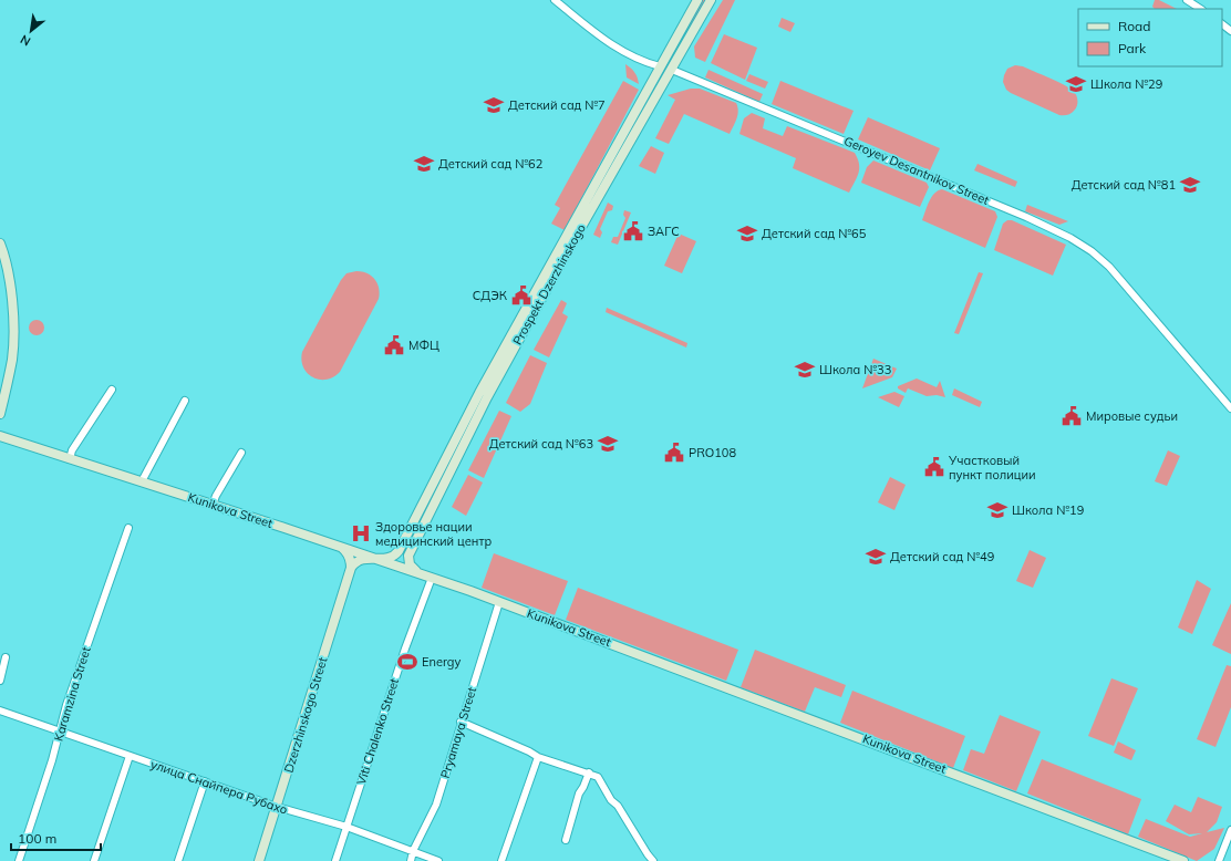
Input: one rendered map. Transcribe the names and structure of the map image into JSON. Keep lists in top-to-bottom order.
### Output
{
  "streets": {
    "street": [
      "Geroyev Desantnikov Street",
      "Prospekt Dzerzhinskogo",
      "Kunikova Street",
      "Karamzina Street",
      "Dzerzhinskogo Street",
      "Viti Chalenko Street",
      "Pryamaya Street",
      "улица Снайпера Рубахо"
    ]
  },
  "crossings": [
    ["Geroyev Desantnikov Street", "Prospekt Dzerzhinskogo"],
    ["Kunikova Street", "Viti Chalenko Street"],
    ["Kunikova Street", "Pryamaya Street"],
    ["Karamzina Street", "улица Снайпера Рубахо"],
    ["Dzerzhinskogo Street", "улица Снайпера Рубахо"],
    ["Viti Chalenko Street", "улица Снайпера Рубахо"],
    ["Pryamaya Street", "улица Снайпера Рубахо"]
  ],
  "places": {
    "school or university": [
      "Школа №29",
      "Детский сад №7",
      "Детский сад №62",
      "Детский сад №81",
      "Детский сад №65",
      "Школа №33",
      "Детский сад №63",
      "Школа №19",
      "Детский сад №49"
    ],
    "public building": [
      "ЗАГС",
      "СДЭК",
      "МФЦ",
      "Мировые судьи",
      "PRO108",
      "Участковый пункт полиции"
    ],
    "hospital": ["Здоровье нации медицинский центр"],
    "sports": ["Energy"]
  },
  "legend": ["Road", "Park"],
  "scale_bar": "100 m",
  "north": "bottom left"
}
